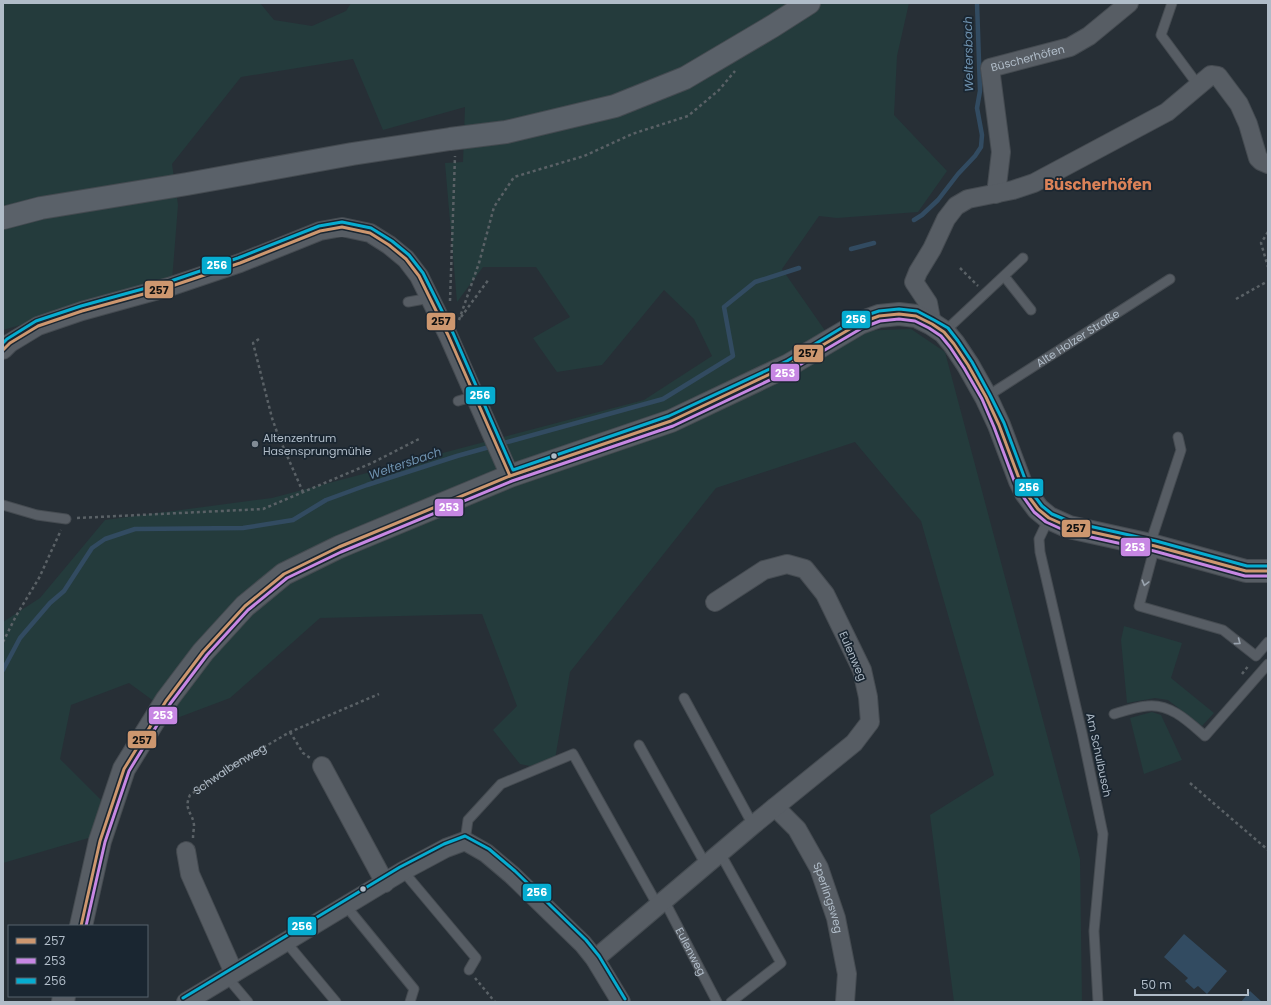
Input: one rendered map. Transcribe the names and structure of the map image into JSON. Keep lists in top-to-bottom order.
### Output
{
  "streets": {
    "street": ["Büscherhöfen", "Eulenweg", "Sperlingsweg"],
    "lane": ["Alte Holzer Straße", "Am Schulbusch"],
    "path": ["Schwalbenweg"]
  },
  "crossings": [
    ["Eulenweg", "Sperlingsweg"]
  ],
  "districts": ["Büscherhöfen"],
  "water": ["Weltersbach"],
  "places": ["Altenzentrum Hasensprungmühle"],
  "lines": ["transit line 256", "transit line 257", "transit line 253"],
  "legend": ["257", "253", "256"],
  "scale_bar": "50 m"
}
